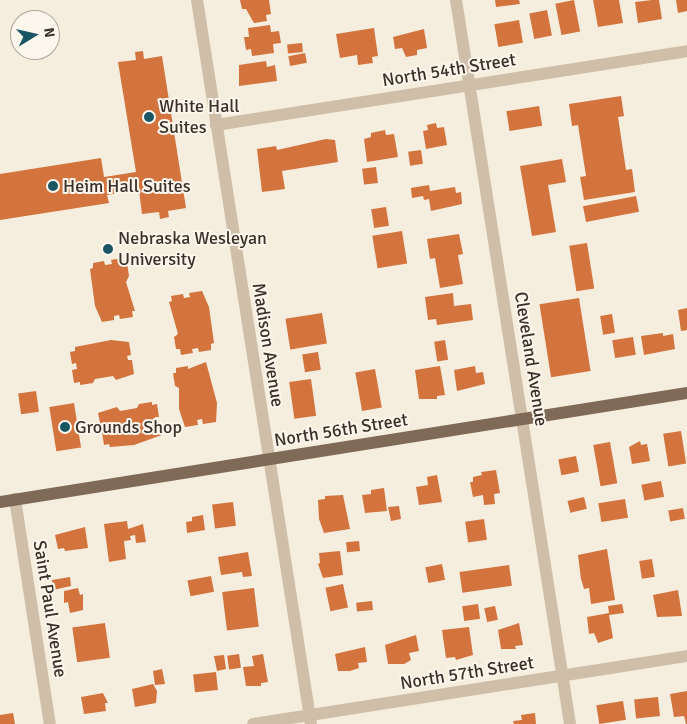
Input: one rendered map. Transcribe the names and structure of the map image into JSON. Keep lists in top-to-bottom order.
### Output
{
  "streets": {
    "main road": ["North 56th Street"],
    "street": [
      "North 54th Street",
      "Madison Avenue",
      "Cleveland Avenue",
      "Saint Paul Avenue",
      "North 57th Street"
    ]
  },
  "crossings": [
    ["North 54th Street", "Madison Avenue"],
    ["North 54th Street", "Cleveland Avenue"],
    ["Madison Avenue", "North 56th Street"],
    ["Madison Avenue", "North 57th Street"],
    ["Cleveland Avenue", "North 56th Street"],
    ["Cleveland Avenue", "North 57th Street"],
    ["North 56th Street", "Saint Paul Avenue"]
  ],
  "places": [
    "White Hall Suites",
    "Heim Hall Suites",
    "Nebraska Wesleyan University",
    "Grounds Shop"
  ],
  "north": "right"
}
